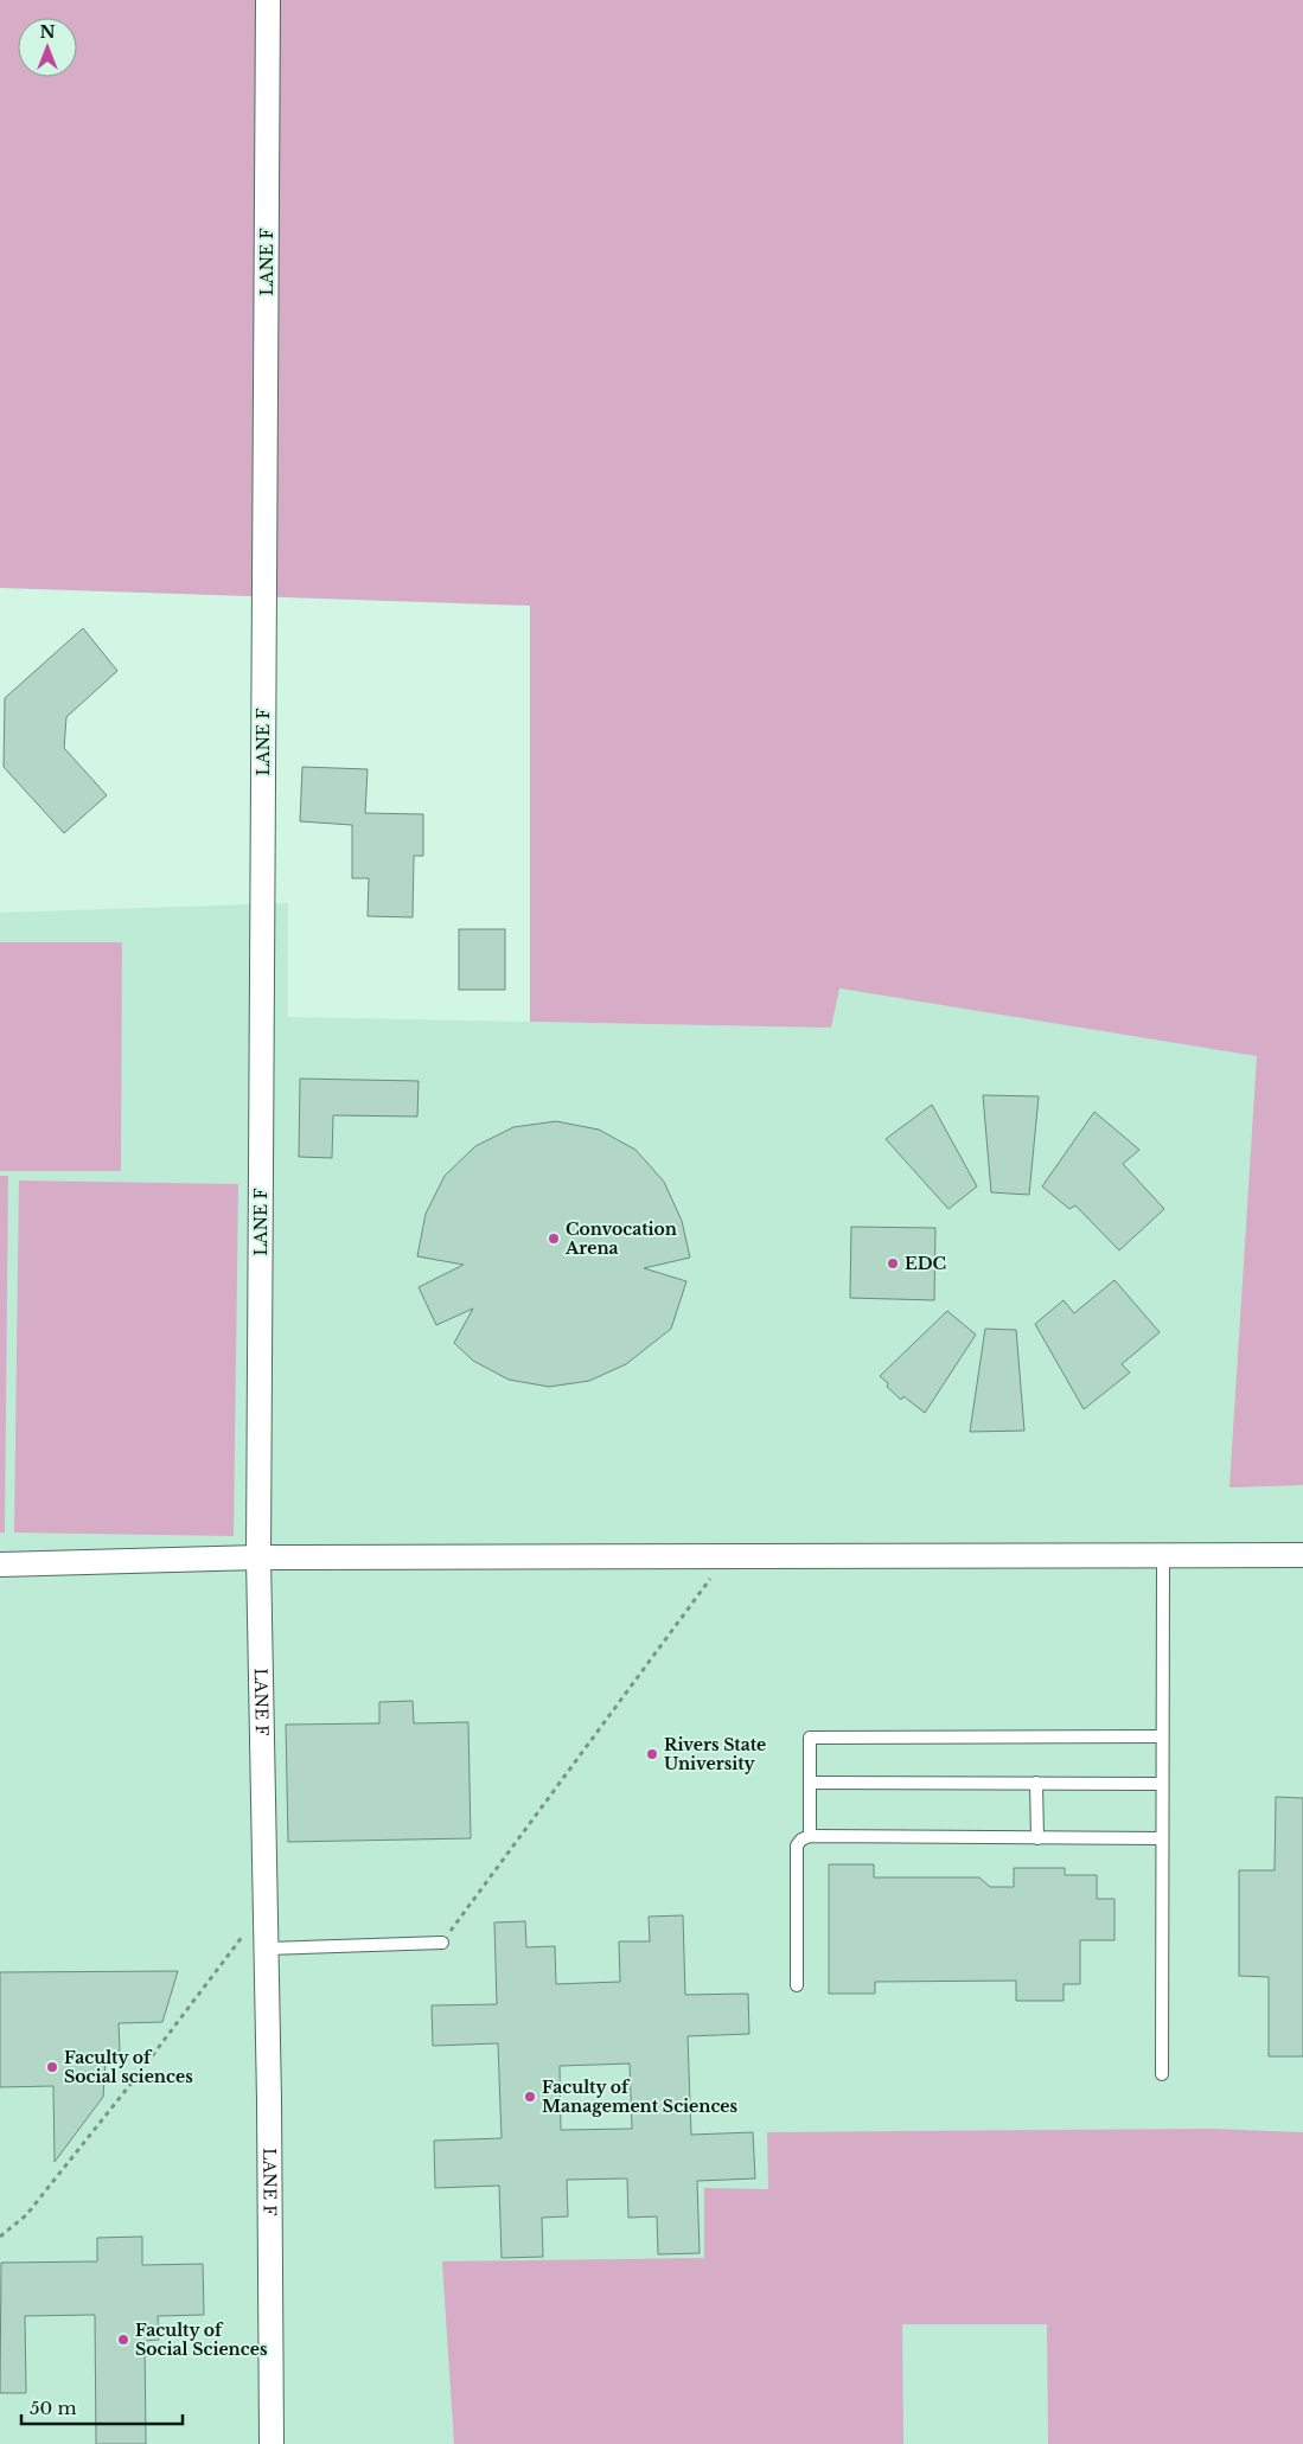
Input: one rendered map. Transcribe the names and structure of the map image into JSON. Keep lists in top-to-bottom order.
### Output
{
  "streets": {
    "street": ["LANE F"]
  },
  "places": [
    "Convocation Arena",
    "EDC",
    "Rivers State University",
    "Faculty of Social sciences",
    "Faculty of Management Sciences",
    "Faculty of Social Sciences"
  ],
  "scale_bar": "50 m",
  "north": "top"
}
